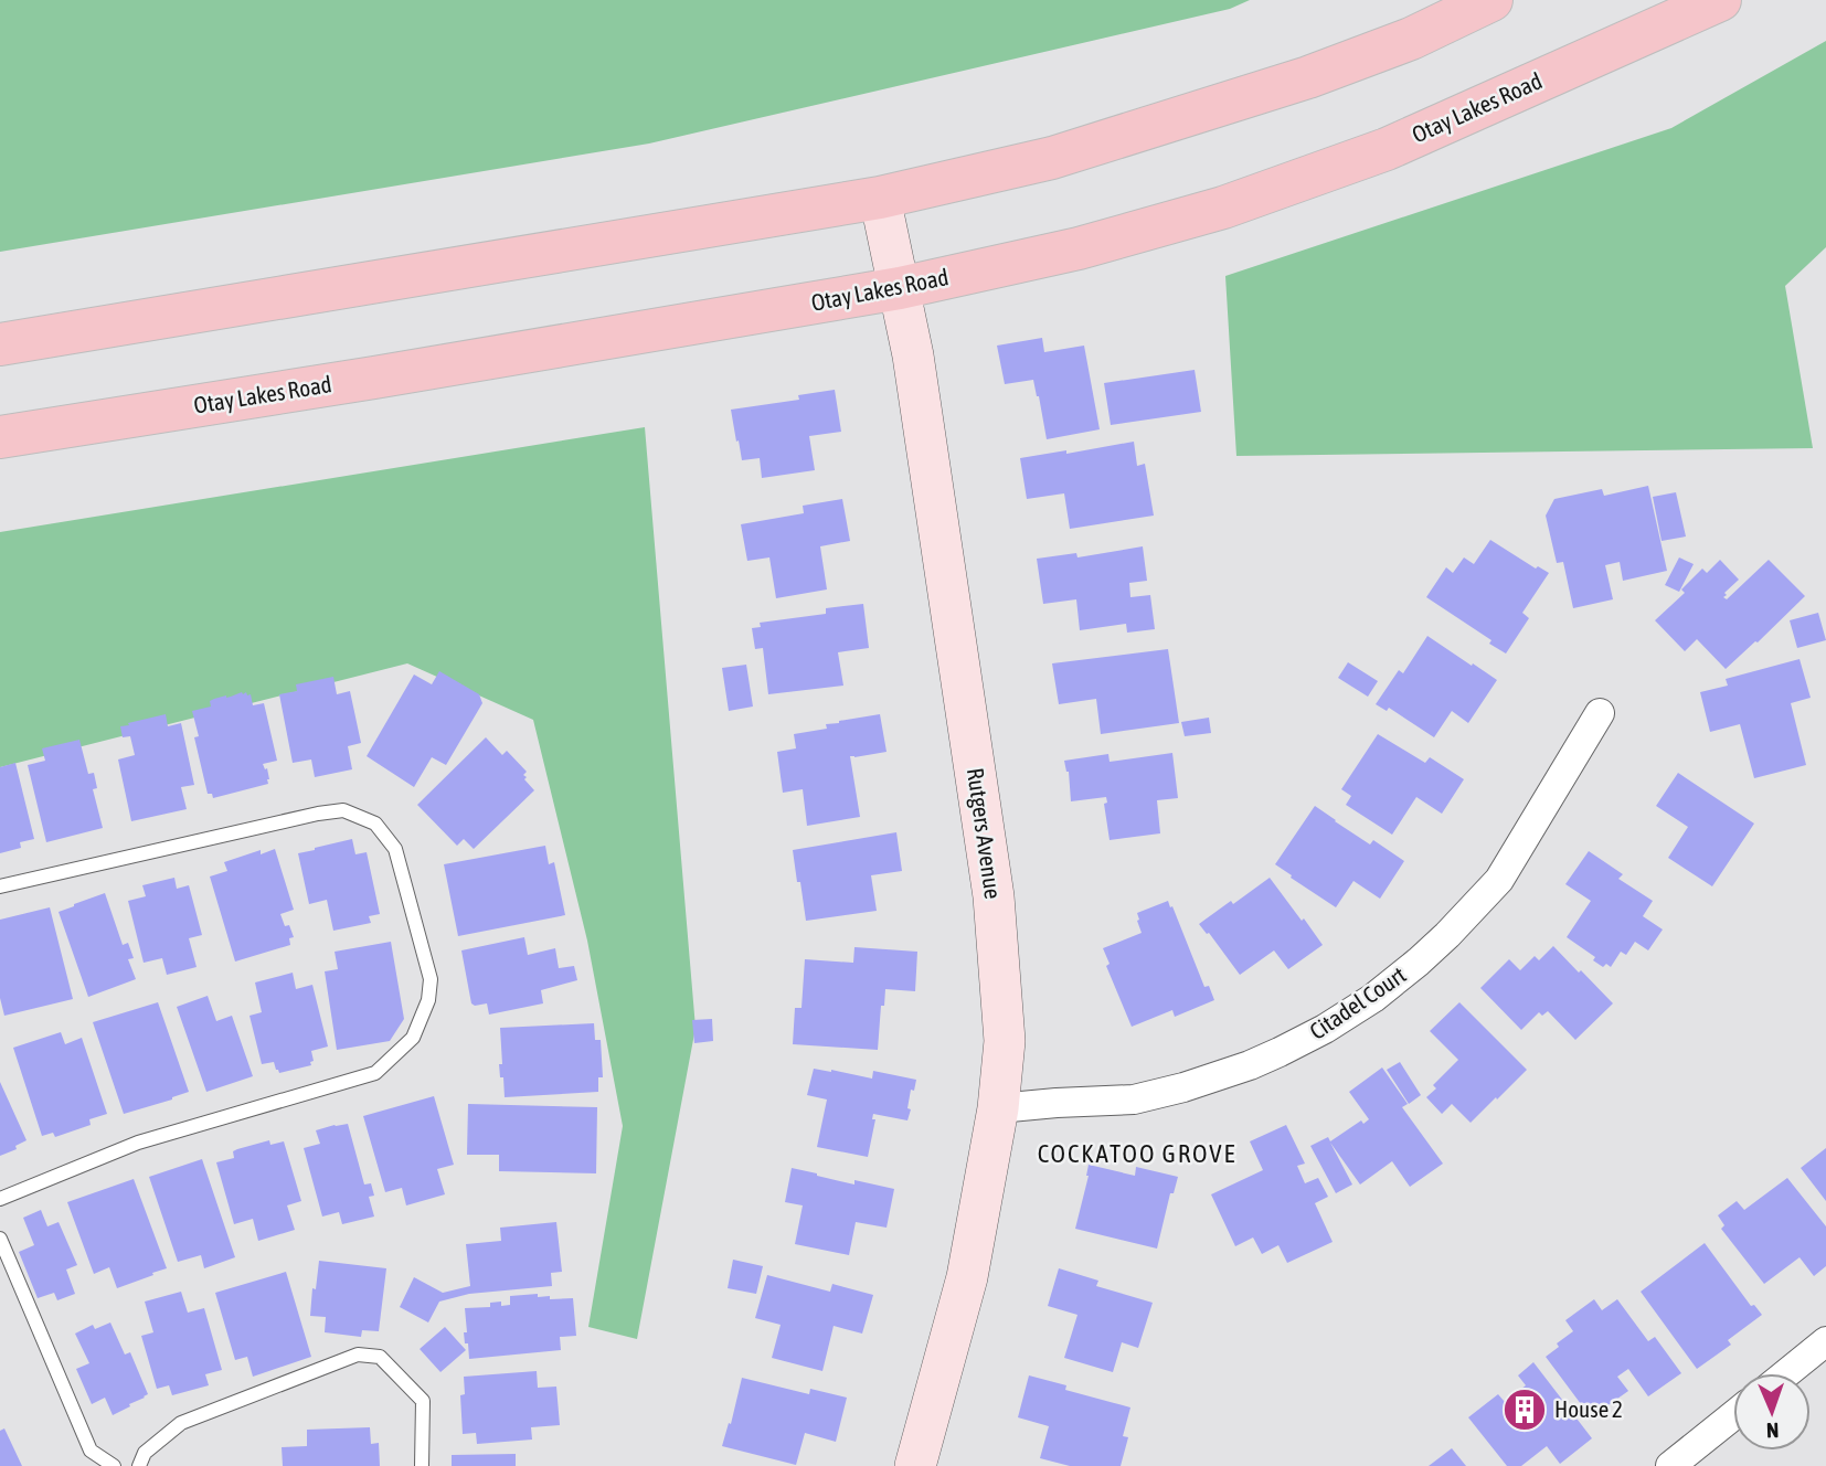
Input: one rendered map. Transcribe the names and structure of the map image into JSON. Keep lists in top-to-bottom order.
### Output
{
  "streets": {
    "main road": ["Otay Lakes Road", "Rutgers Avenue"],
    "street": ["Citadel Court"]
  },
  "crossings": [
    ["Otay Lakes Road", "Rutgers Avenue"],
    ["Rutgers Avenue", "Citadel Court"]
  ],
  "districts": ["COCKATOO GROVE"],
  "places": {
    "building": ["House 2"]
  },
  "north": "bottom"
}
